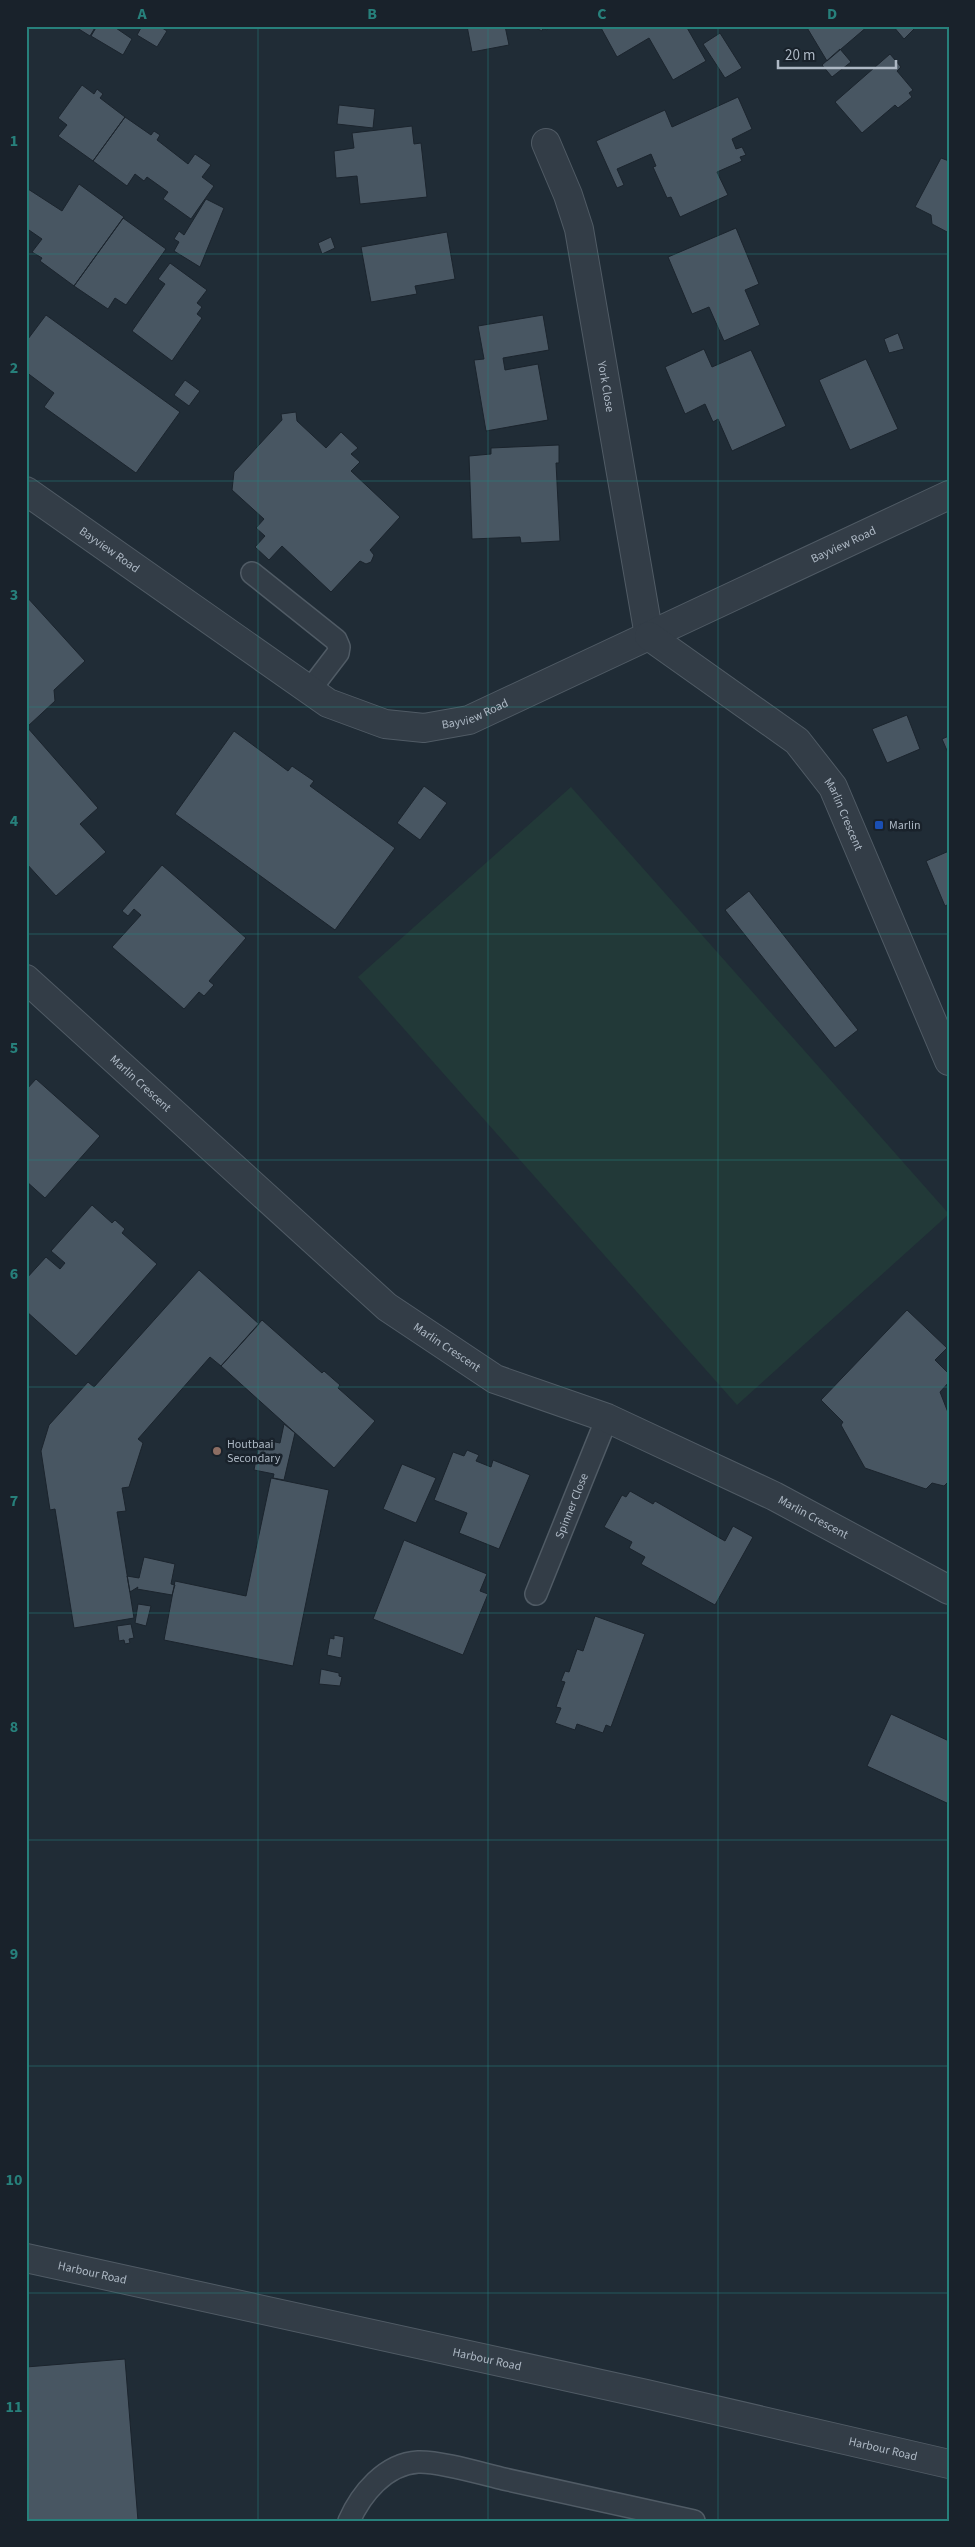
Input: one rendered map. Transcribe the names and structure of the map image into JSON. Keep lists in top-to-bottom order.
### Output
{
  "streets": {
    "street": [
      "York Close",
      "Bayview Road",
      "Marlin Crescent",
      "Harbour Road"
    ],
    "lane": ["Spinner Close"]
  },
  "crossings": [
    ["York Close", "Bayview Road"],
    ["York Close", "Marlin Crescent"],
    ["Bayview Road", "Marlin Crescent"],
    ["Marlin Crescent", "Spinner Close"]
  ],
  "places": {
    "transit": ["Marlin"],
    "other": ["Houtbaai Secondary"]
  },
  "scale_bar": "20 m",
  "grid": {
    "columns": [
      "A",
      "B",
      "C",
      "D"
    ],
    "rows": [
      "1",
      "2",
      "3",
      "4",
      "5",
      "6",
      "7",
      "8",
      "9",
      "10",
      "11"
    ]
  }
}
